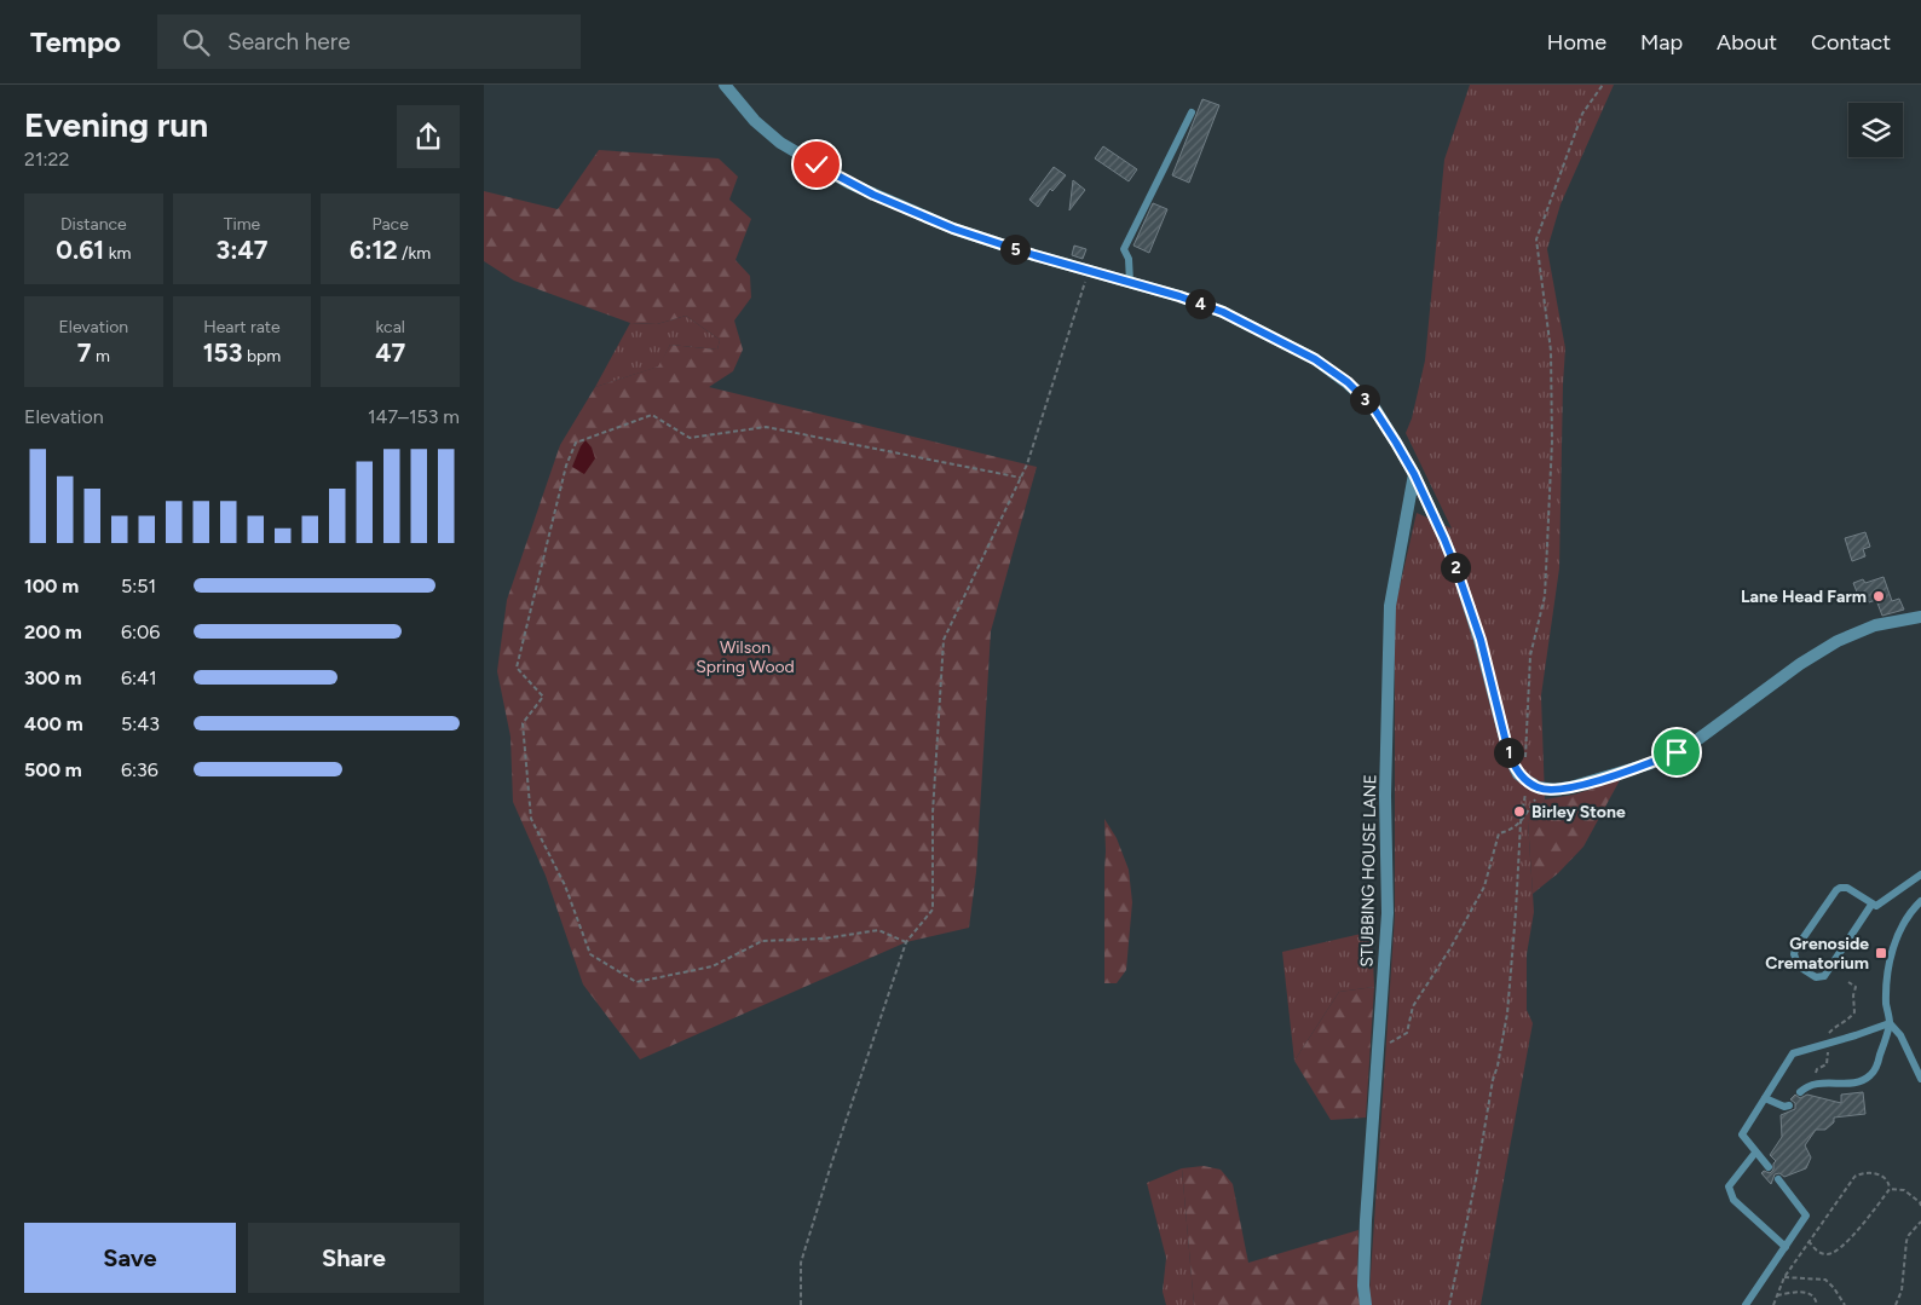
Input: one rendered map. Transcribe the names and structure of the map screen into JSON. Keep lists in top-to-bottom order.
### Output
{
  "streets": {
    "street": ["STUBBING HOUSE LANE"]
  },
  "parks": ["Wilson Spring Wood"],
  "places": {
    "other": ["Lane Head Farm", "Birley Stone"],
    "transit": ["Grenoside Crematorium"]
  },
  "page": {
    "header": "Tempo",
    "search": "Search here",
    "nav": [
      "Home",
      "Map",
      "About",
      "Contact"
    ],
    "heading": ["Evening run", "21:22"],
    "stats": [
      ["Distance", "0.61 km"],
      ["Time", "3:47"],
      ["Pace", "6:12 /km"],
      ["Elevation", "7 m"],
      ["Heart rate", "153 bpm"],
      ["kcal", "47"]
    ],
    "pins": [
      "5",
      "4",
      "3",
      "2",
      "1"
    ],
    "chart": ["Elevation", "147–153 m"],
    "list": [
      {
        "name": "100 m",
        "note": "5:51"
      },
      {
        "name": "200 m",
        "note": "6:06"
      },
      {
        "name": "300 m",
        "note": "6:41"
      },
      {
        "name": "400 m",
        "note": "5:43"
      },
      {
        "name": "500 m",
        "note": "6:36"
      }
    ],
    "buttons": ["Save", "Share"]
  }
}
